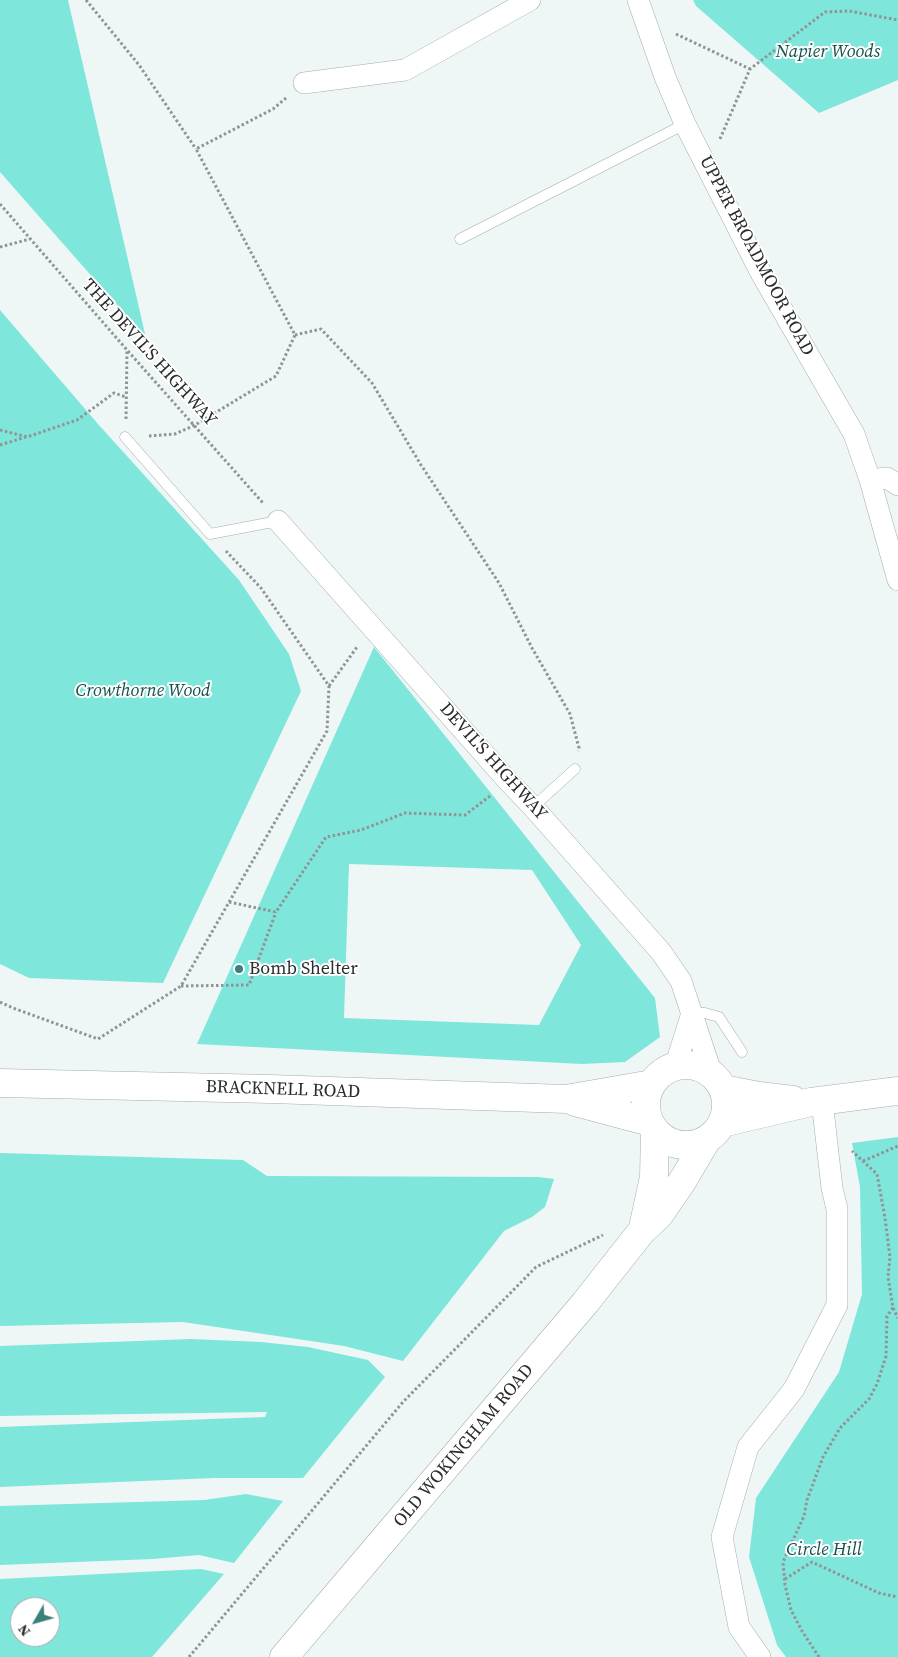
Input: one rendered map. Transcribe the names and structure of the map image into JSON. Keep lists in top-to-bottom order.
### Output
{
  "streets": {
    "main road": ["BRACKNELL ROAD", "OLD WOKINGHAM ROAD"],
    "street": ["UPPER BROADMOOR ROAD", "DEVIL'S HIGHWAY"],
    "path": ["THE DEVIL'S HIGHWAY"]
  },
  "crossings": [
    ["THE DEVIL'S HIGHWAY", "DEVIL'S HIGHWAY"],
    ["DEVIL'S HIGHWAY", "BRACKNELL ROAD"],
    ["DEVIL'S HIGHWAY", "OLD WOKINGHAM ROAD"],
    ["BRACKNELL ROAD", "OLD WOKINGHAM ROAD"]
  ],
  "parks": ["Napier Woods", "Crowthorne Wood", "Circle Hill"],
  "places": ["Bomb Shelter"],
  "north": "bottom left"
}
